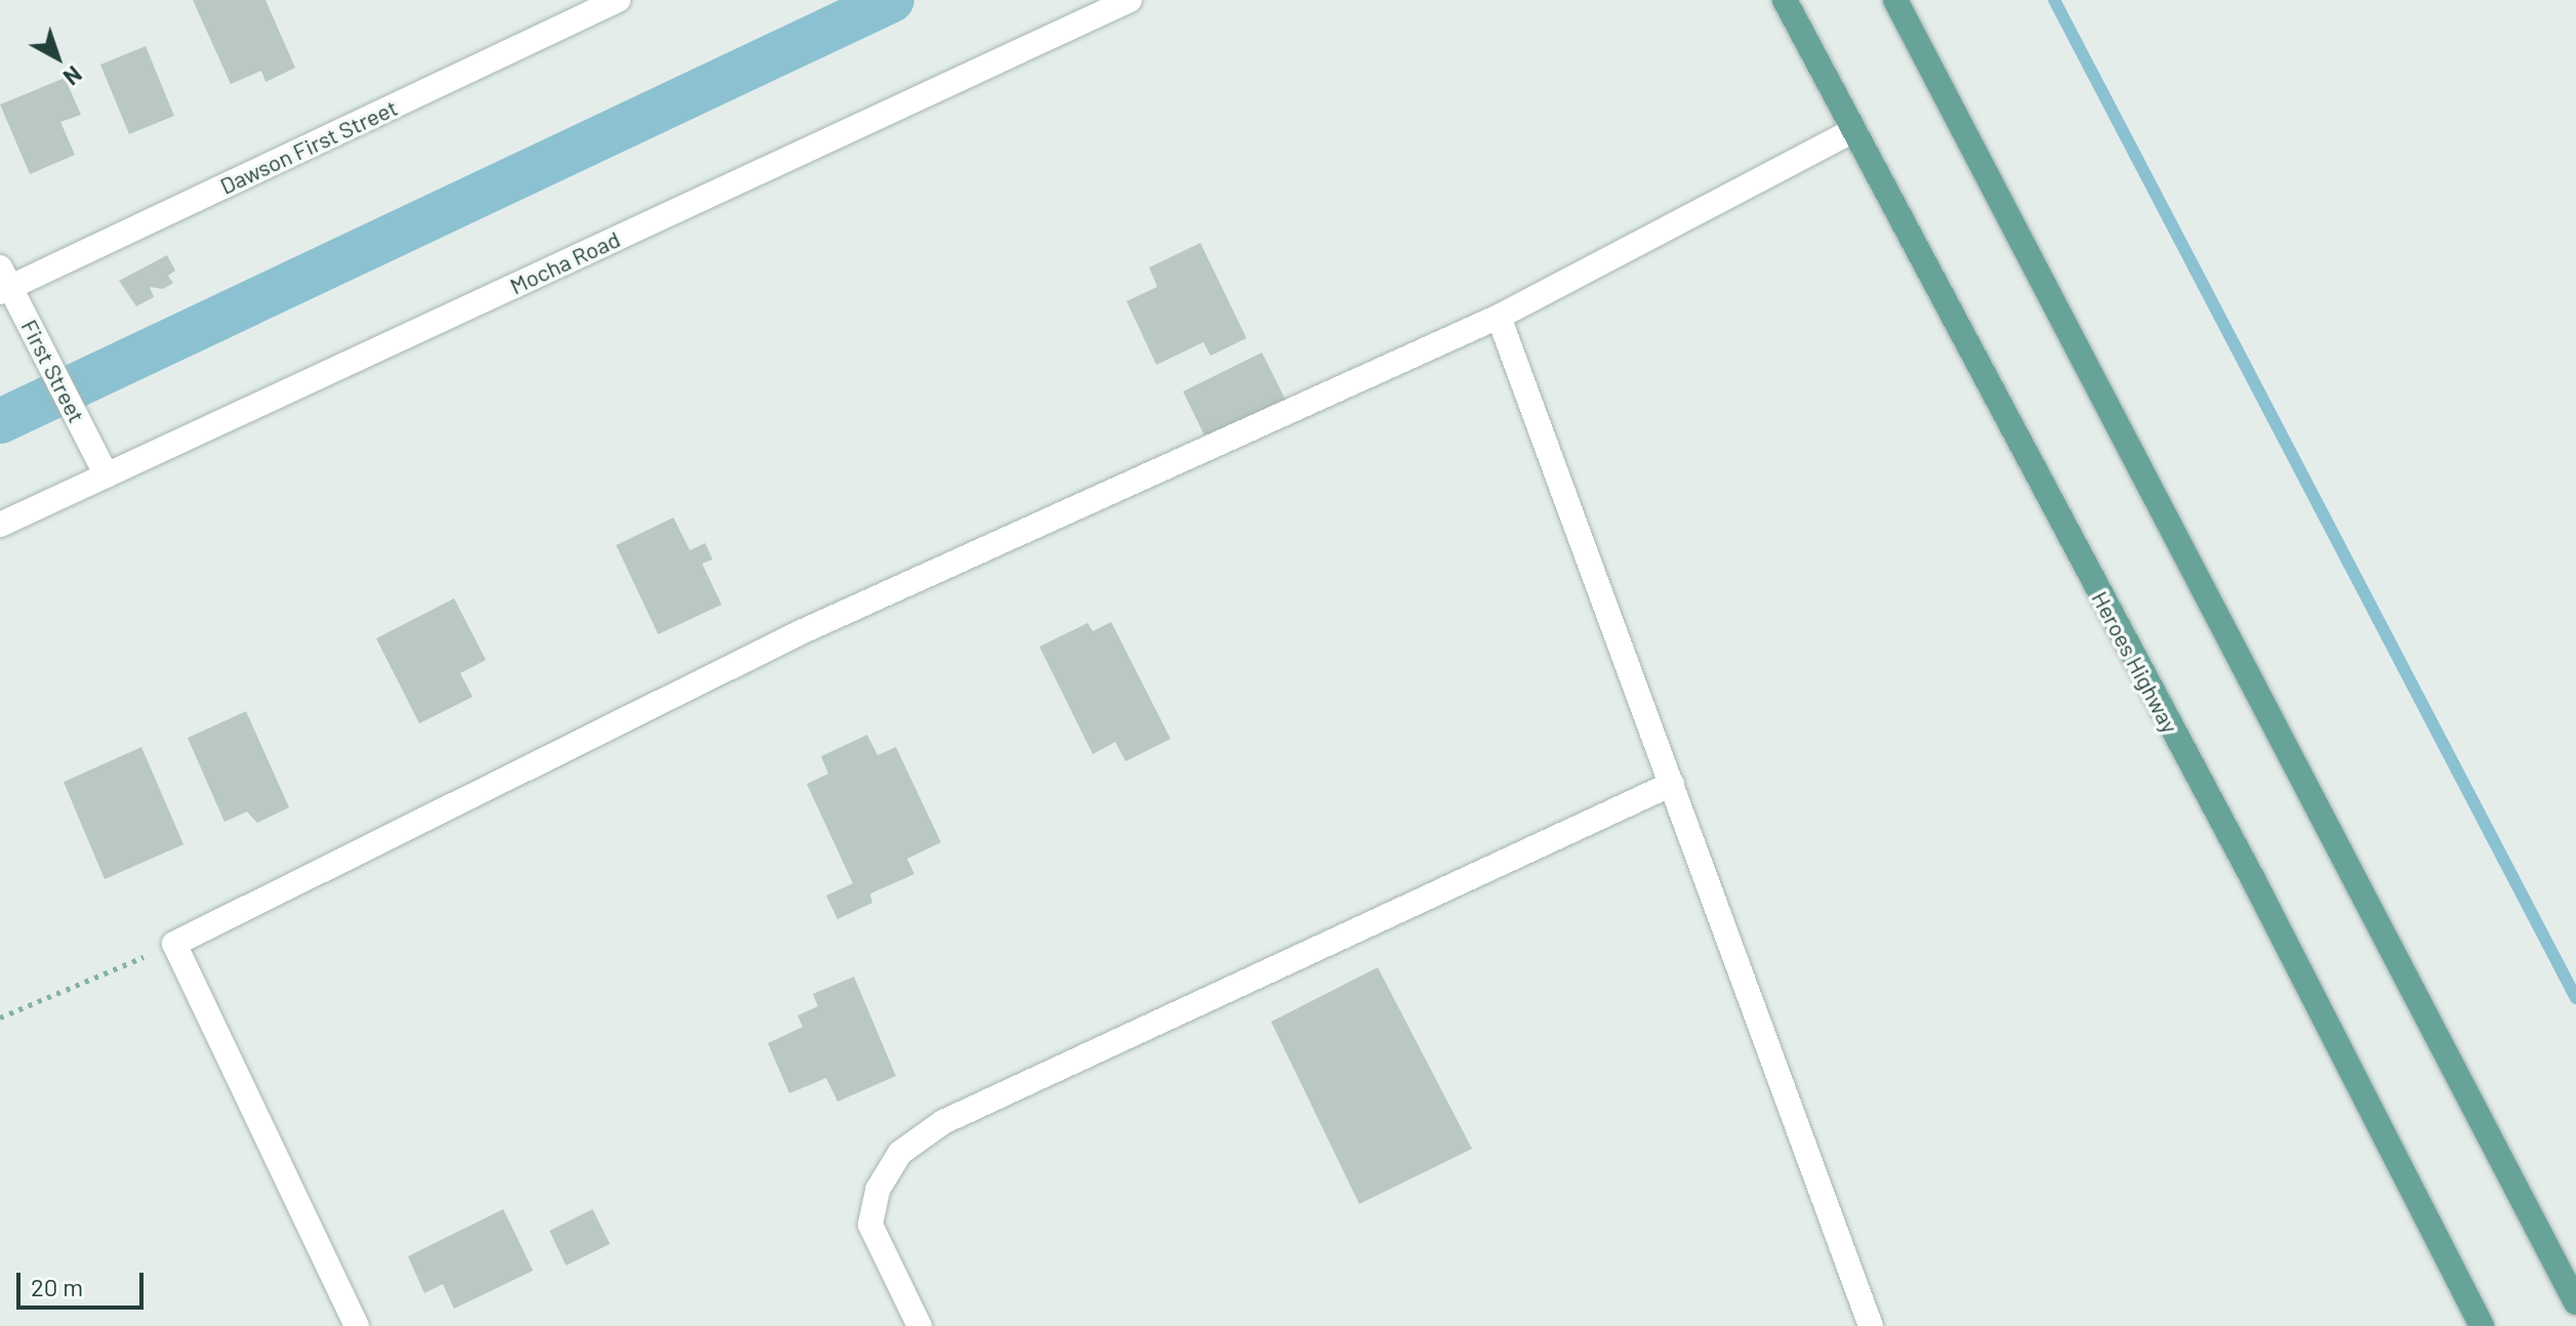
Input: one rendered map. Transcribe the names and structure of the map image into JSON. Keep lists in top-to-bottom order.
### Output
{
  "streets": {
    "main road": ["Heroes Highway"],
    "street": ["Dawson First Street", "Mocha Road", "First Street"]
  },
  "crossings": [
    ["Dawson First Street", "First Street"],
    ["Mocha Road", "First Street"]
  ],
  "scale_bar": "20 m",
  "north": "bottom right"
}
